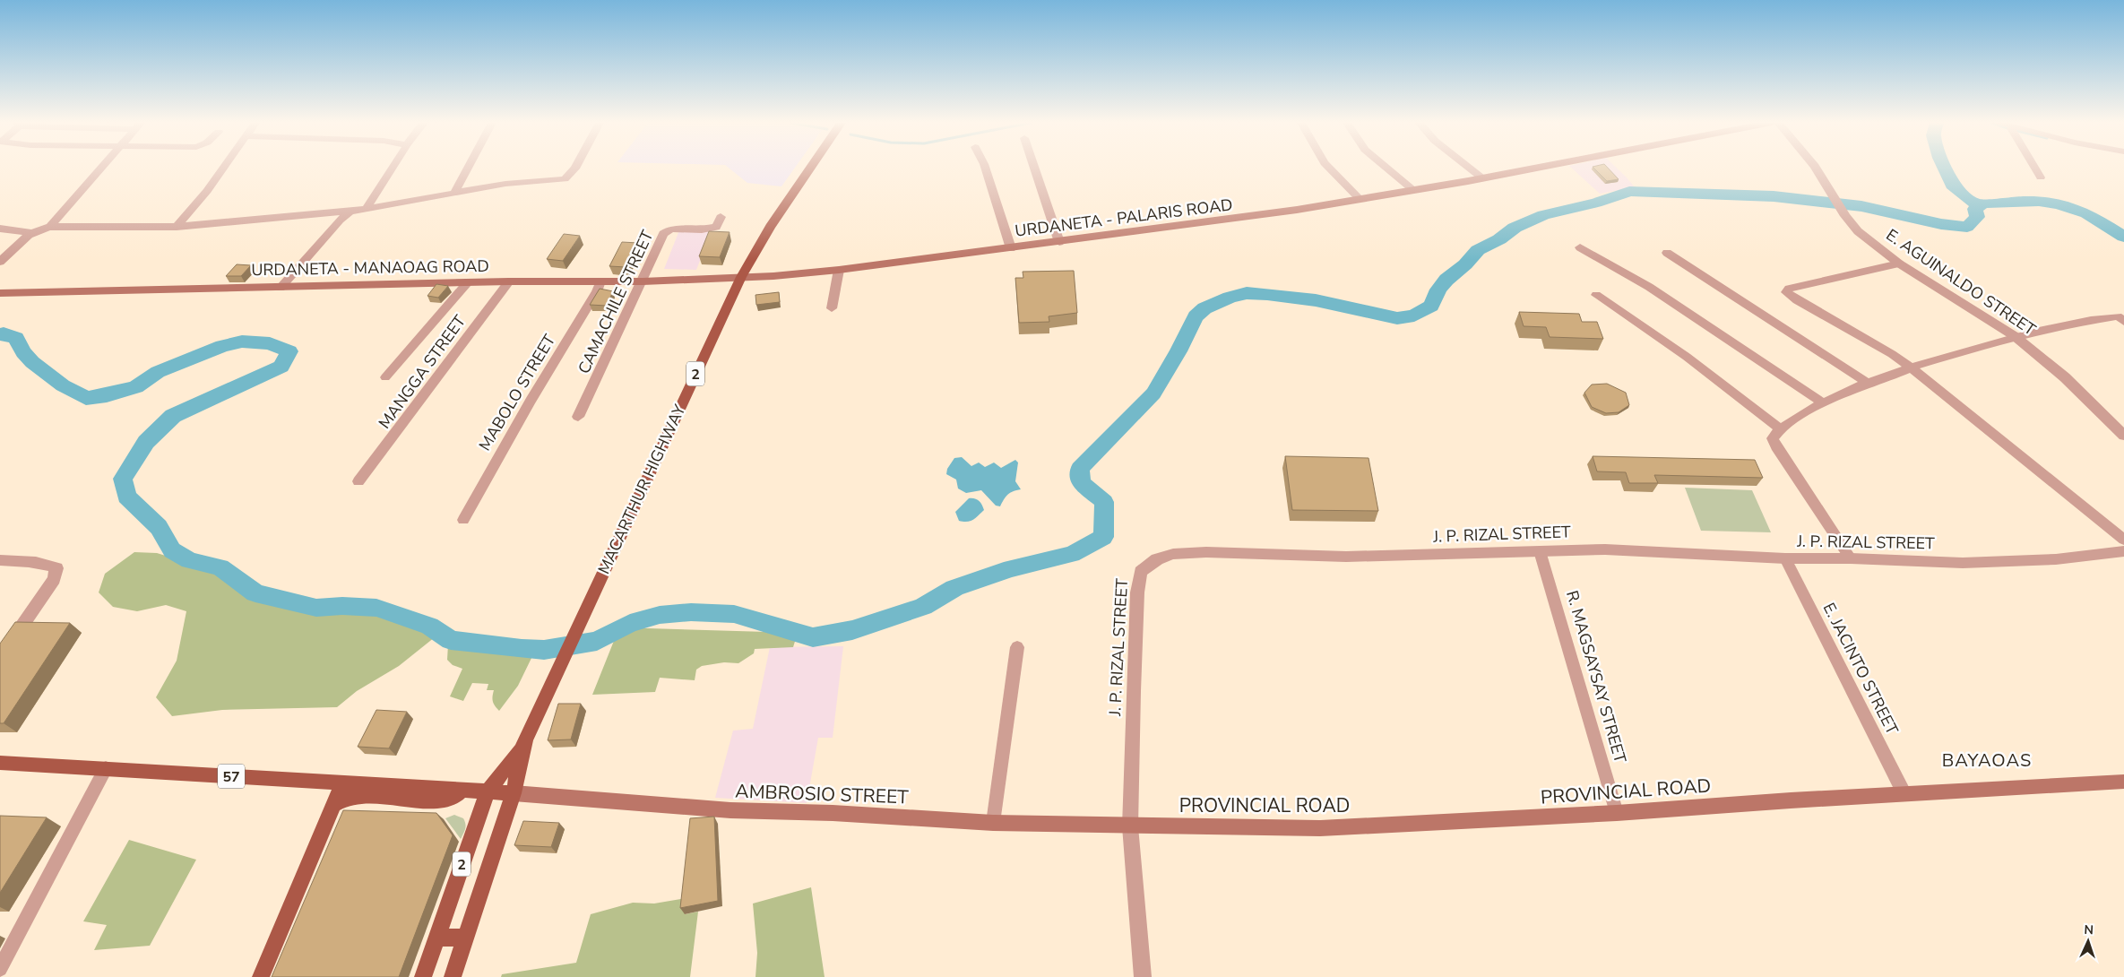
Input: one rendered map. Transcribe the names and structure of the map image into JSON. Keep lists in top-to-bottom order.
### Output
{
  "streets": {
    "main road": [
      "URDANETA - PALARIS ROAD",
      "URDANETA - MANAOAG ROAD",
      "2",
      "MACARTHUR HIGHWAY",
      "57",
      "PROVINCIAL ROAD",
      "AMBROSIO STREET"
    ],
    "street": [
      "E. AGUINALDO STREET",
      "CAMACHILE STREET",
      "MANGGA STREET",
      "MABOLO STREET",
      "J. P. RIZAL STREET",
      "E. JACINTO STREET",
      "R. MAGSAYSAY STREET"
    ]
  },
  "crossings": [
    ["URDANETA - PALARIS ROAD", "URDANETA - MANAOAG ROAD"],
    ["URDANETA - PALARIS ROAD", "MACARTHUR HIGHWAY"],
    ["URDANETA - MANAOAG ROAD", "CAMACHILE STREET"],
    ["URDANETA - MANAOAG ROAD", "MANGGA STREET"],
    ["URDANETA - MANAOAG ROAD", "MABOLO STREET"],
    ["URDANETA - MANAOAG ROAD", "MACARTHUR HIGHWAY"],
    ["MACARTHUR HIGHWAY", "57"],
    ["MACARTHUR HIGHWAY", "AMBROSIO STREET"],
    ["J. P. RIZAL STREET", "E. JACINTO STREET"],
    ["J. P. RIZAL STREET", "R. MAGSAYSAY STREET"],
    ["J. P. RIZAL STREET", "PROVINCIAL ROAD"],
    ["J. P. RIZAL STREET", "AMBROSIO STREET"],
    ["E. JACINTO STREET", "PROVINCIAL ROAD"],
    ["R. MAGSAYSAY STREET", "PROVINCIAL ROAD"],
    ["57", "AMBROSIO STREET"],
    ["PROVINCIAL ROAD", "AMBROSIO STREET"]
  ],
  "districts": ["BAYAOAS"],
  "north": "top"
}
